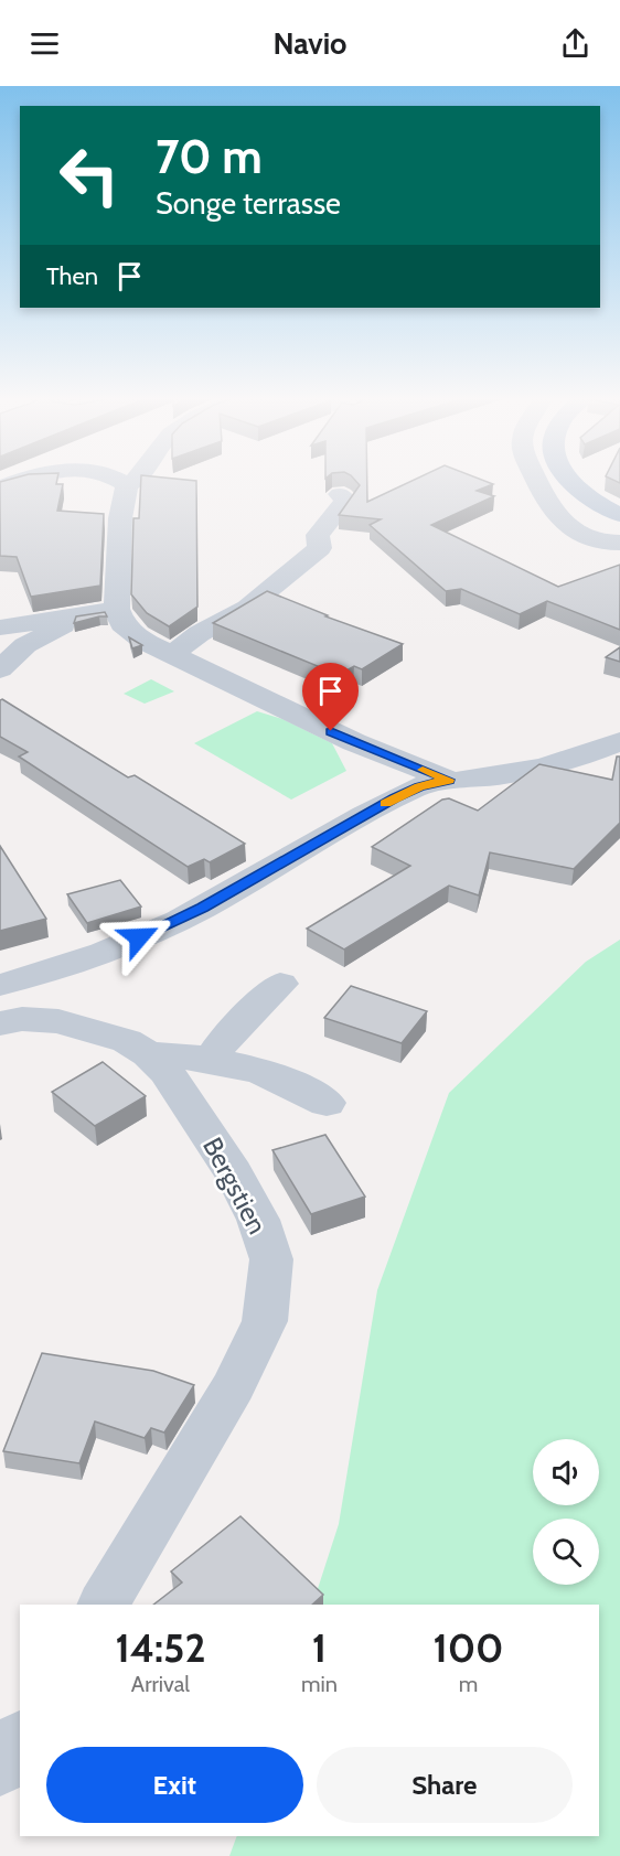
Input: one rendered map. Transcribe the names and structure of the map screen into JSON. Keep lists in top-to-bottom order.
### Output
{
  "streets": {
    "street": ["Bergstien"]
  },
  "page": {
    "header": "Navio",
    "turn": ["70 m", "Songe terrasse"],
    "then": "Then",
    "eta": [
      "14:52",
      "Arrival",
      "1",
      "min",
      "100",
      "m"
    ],
    "buttons": ["Exit", "Share"]
  }
}
